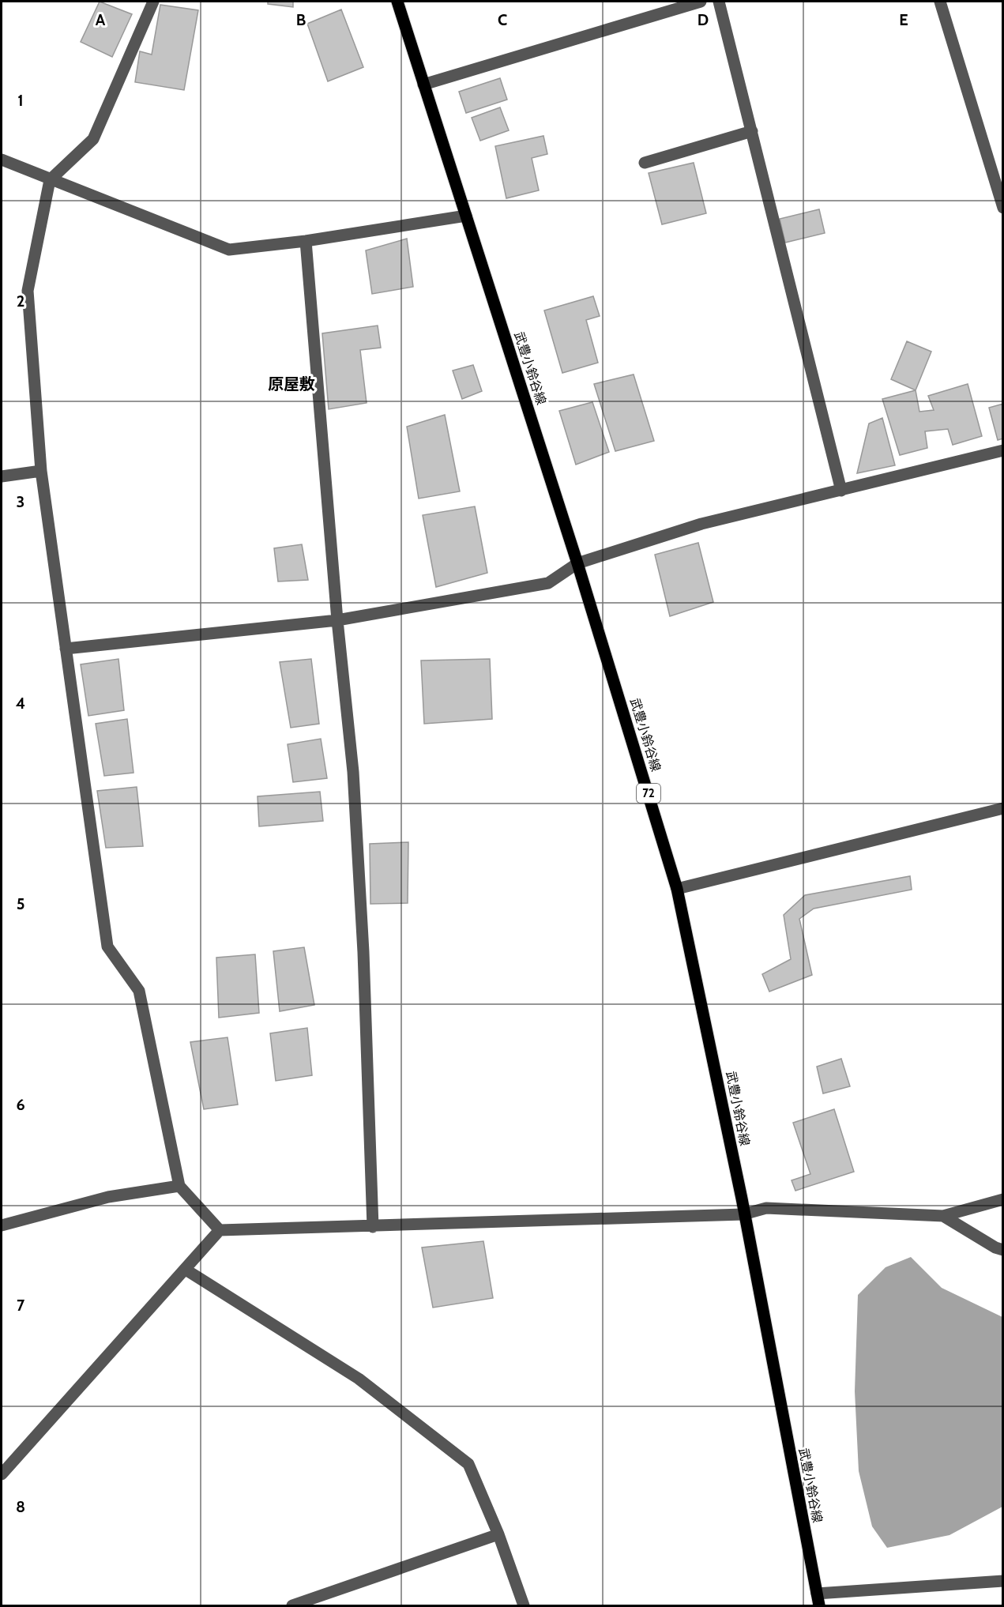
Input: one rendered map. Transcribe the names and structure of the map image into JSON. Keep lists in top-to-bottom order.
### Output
{
  "streets": {
    "main road": ["武豊小鈴谷線", "72"]
  },
  "districts": ["原屋敷"],
  "grid": {
    "columns": [
      "A",
      "B",
      "C",
      "D",
      "E"
    ],
    "rows": [
      "1",
      "2",
      "3",
      "4",
      "5",
      "6",
      "7",
      "8"
    ]
  }
}
